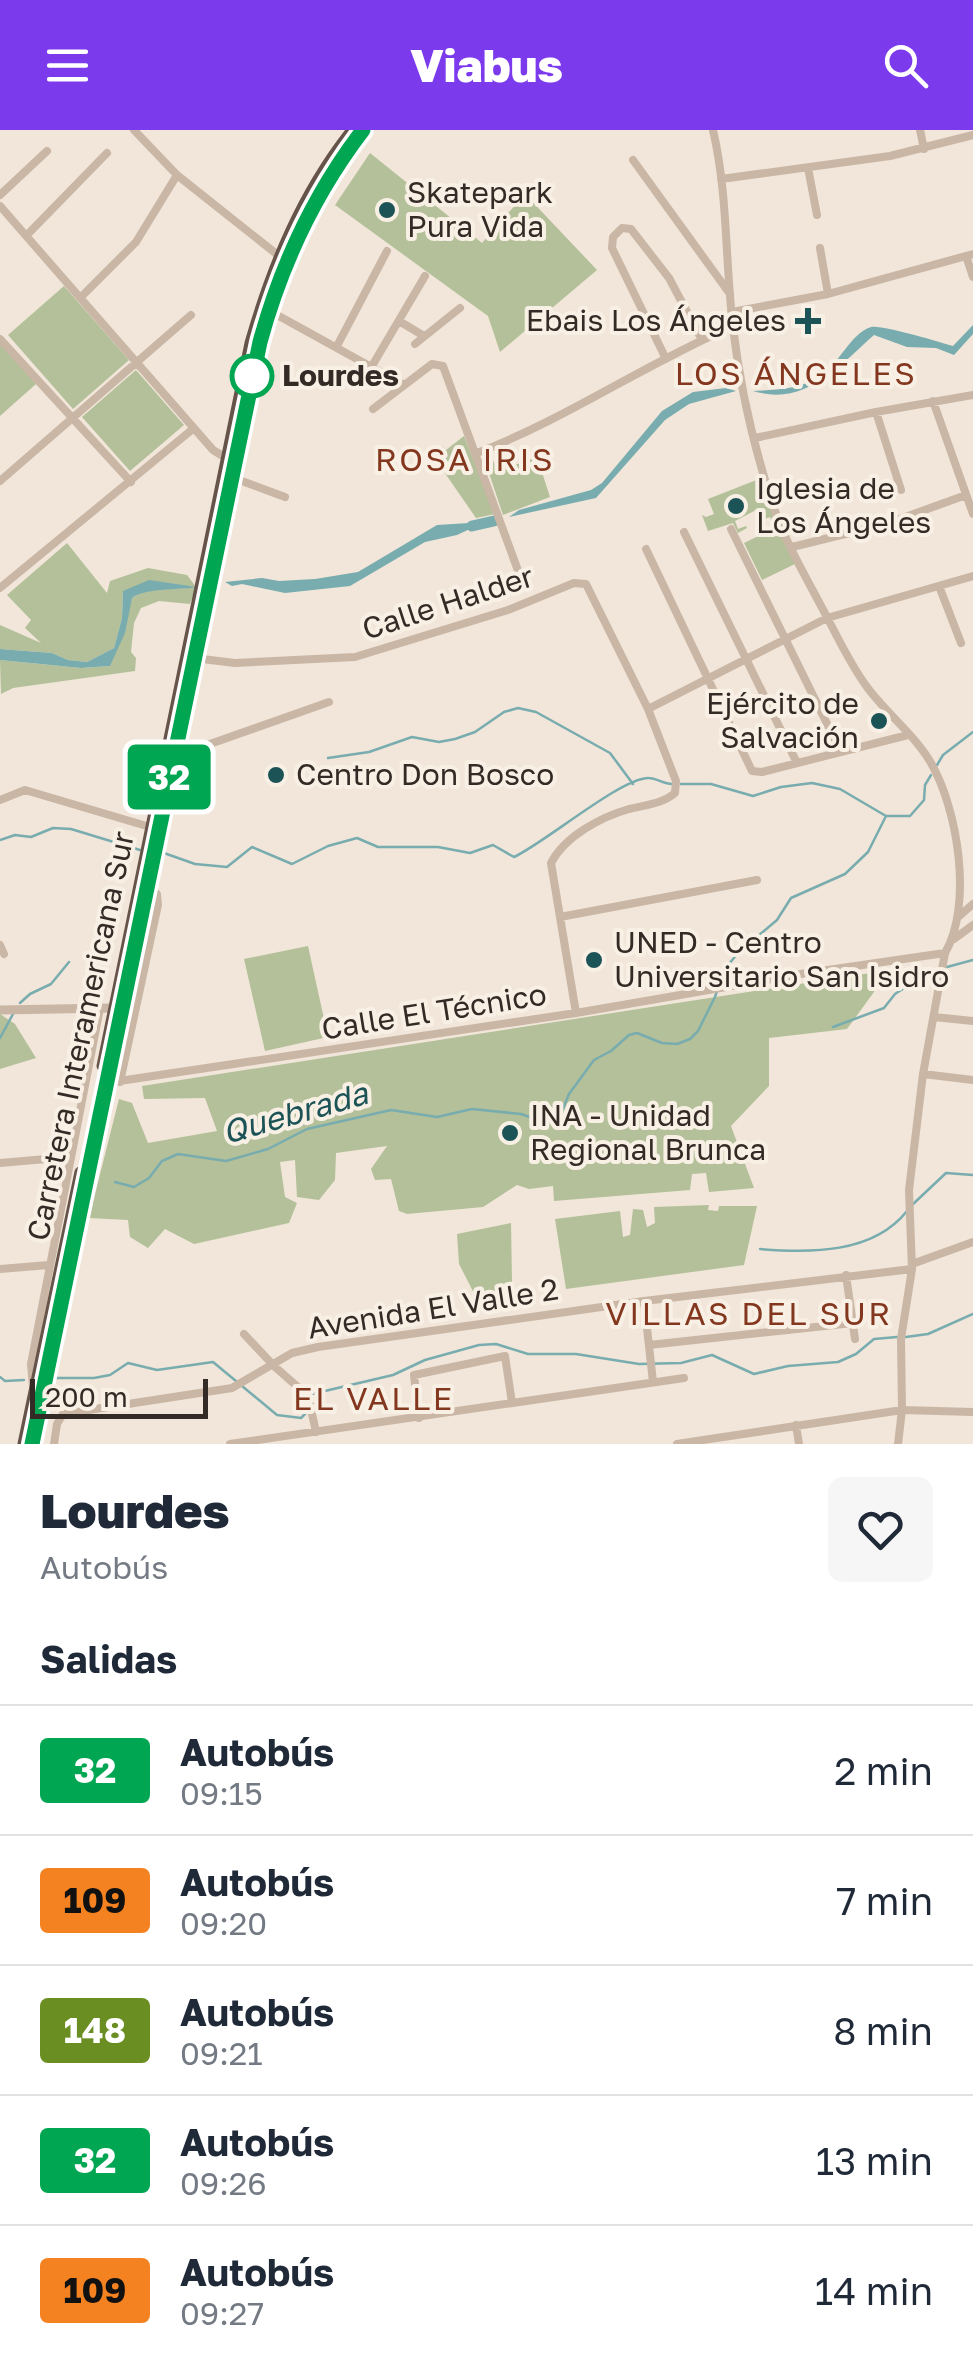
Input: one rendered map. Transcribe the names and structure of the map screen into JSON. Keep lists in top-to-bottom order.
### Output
{
  "streets": {
    "highway": ["Carretera Interamericana Sur"],
    "street": ["Calle Halder", "Calle El Técnico", "Avenida El Valle 2"]
  },
  "crossings": [
    ["Calle Halder", "Carretera Interamericana Sur"],
    ["Calle El Técnico", "Carretera Interamericana Sur"]
  ],
  "districts": [
    "LOS ÁNGELES",
    "ROSA IRIS",
    "VILLAS DEL SUR",
    "EL VALLE"
  ],
  "water": ["Quebrada"],
  "places": {
    "other": [
      "Skatepark Pura Vida",
      "Lourdes",
      "Iglesia de Los Ángeles",
      "Ejército de Salvación",
      "Centro Don Bosco",
      "UNED - Centro Universitario San Isidro",
      "INA - Unidad Regional Brunca"
    ],
    "health": ["Ebais Los Ángeles"]
  },
  "lines": ["bus line 32"],
  "scale_bar": "200 m",
  "page": {
    "header": "Viabus",
    "on_map": "32",
    "scale": "200 m",
    "heading": [
      ["Lourdes", "Autobús"],
      "Salidas"
    ],
    "list": [
      {
        "mark": "32",
        "name": "Autobús",
        "note": "09:15",
        "value": "2 min"
      },
      {
        "mark": "109",
        "name": "Autobús",
        "note": "09:20",
        "value": "7 min"
      },
      {
        "mark": "148",
        "name": "Autobús",
        "note": "09:21",
        "value": "8 min"
      },
      {
        "mark": "32",
        "name": "Autobús",
        "note": "09:26",
        "value": "13 min"
      },
      {
        "mark": "109",
        "name": "Autobús",
        "note": "09:27",
        "value": "14 min"
      }
    ]
  }
}
